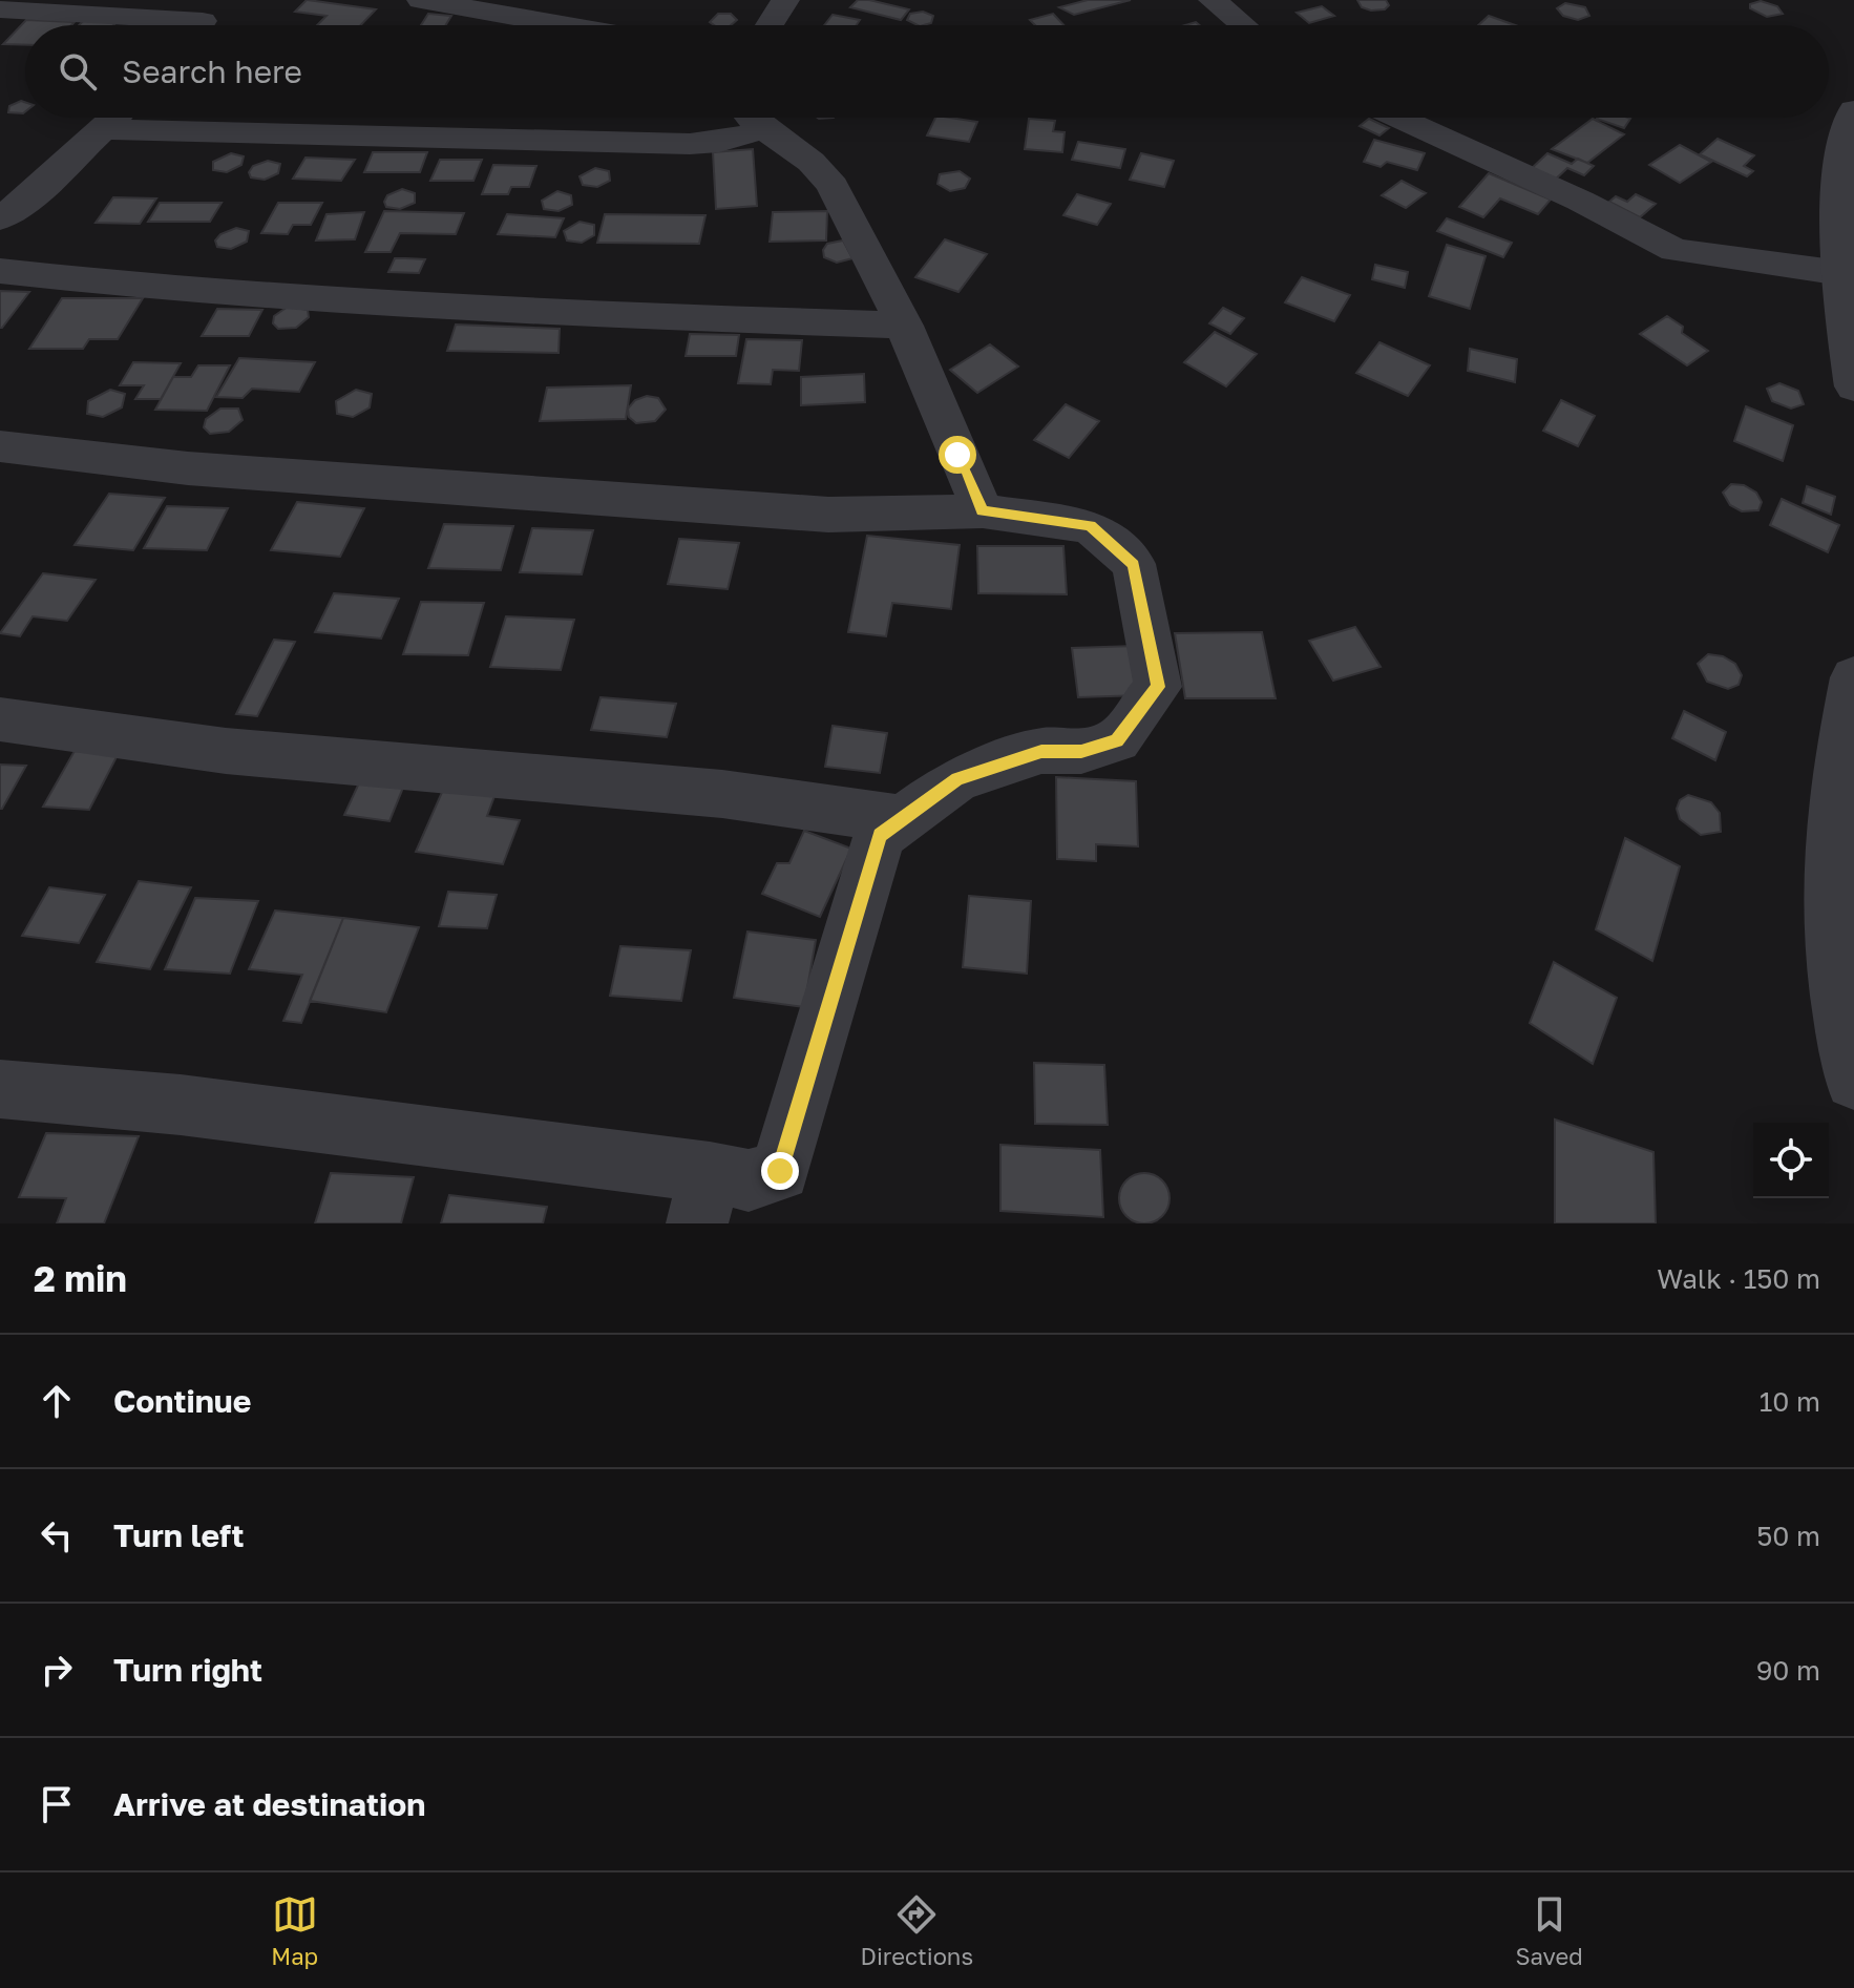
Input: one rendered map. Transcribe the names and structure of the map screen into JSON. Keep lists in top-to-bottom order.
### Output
{
  "page": {
    "search": "Search here",
    "heading": ["2 min", "Walk · 150 m"],
    "list": [
      ["Continue", "10 m"],
      ["Turn left", "50 m"],
      ["Turn right", "90 m"],
      "Arrive at destination"
    ],
    "nav": ["Map", "Directions", "Saved"]
  }
}
